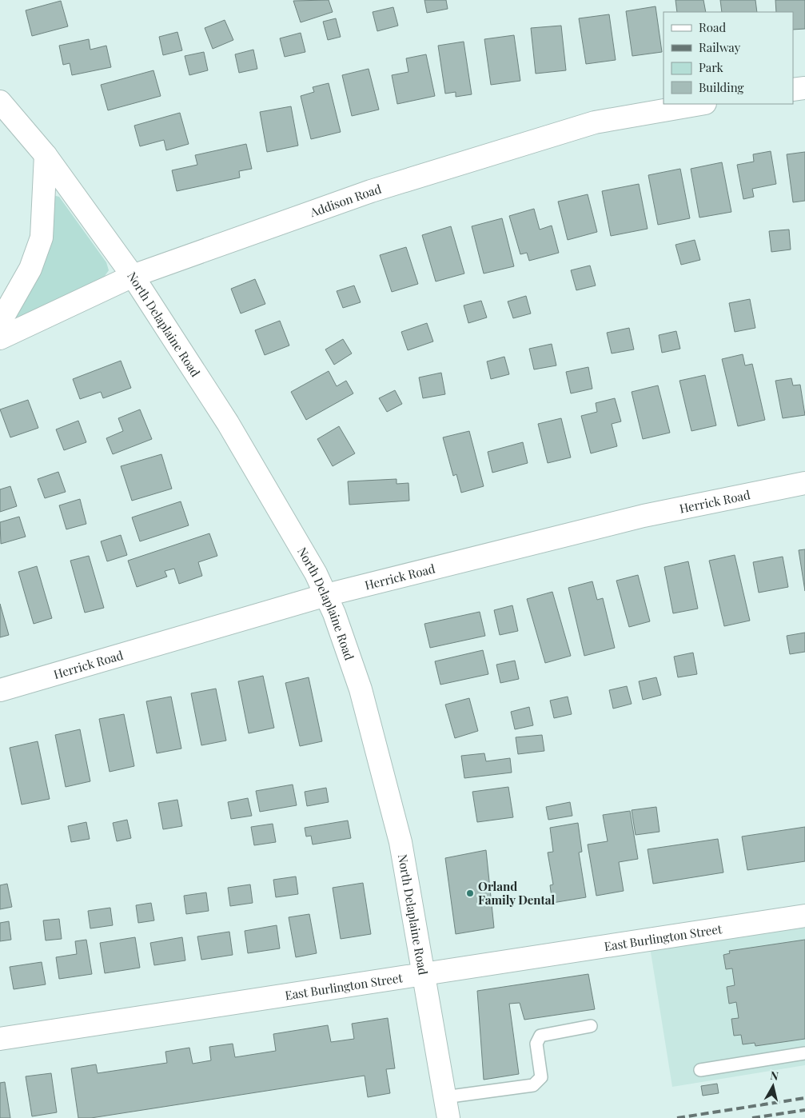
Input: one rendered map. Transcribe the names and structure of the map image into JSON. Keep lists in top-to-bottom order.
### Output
{
  "streets": {
    "street": [
      "Addison Road",
      "North Delaplaine Road",
      "Herrick Road",
      "East Burlington Street"
    ]
  },
  "crossings": [
    ["Addison Road", "North Delaplaine Road"],
    ["North Delaplaine Road", "Herrick Road"],
    ["North Delaplaine Road", "East Burlington Street"]
  ],
  "places": ["Orland Family Dental"],
  "legend": [
    "Road",
    "Railway",
    "Park",
    "Building"
  ],
  "north": "top"
}
